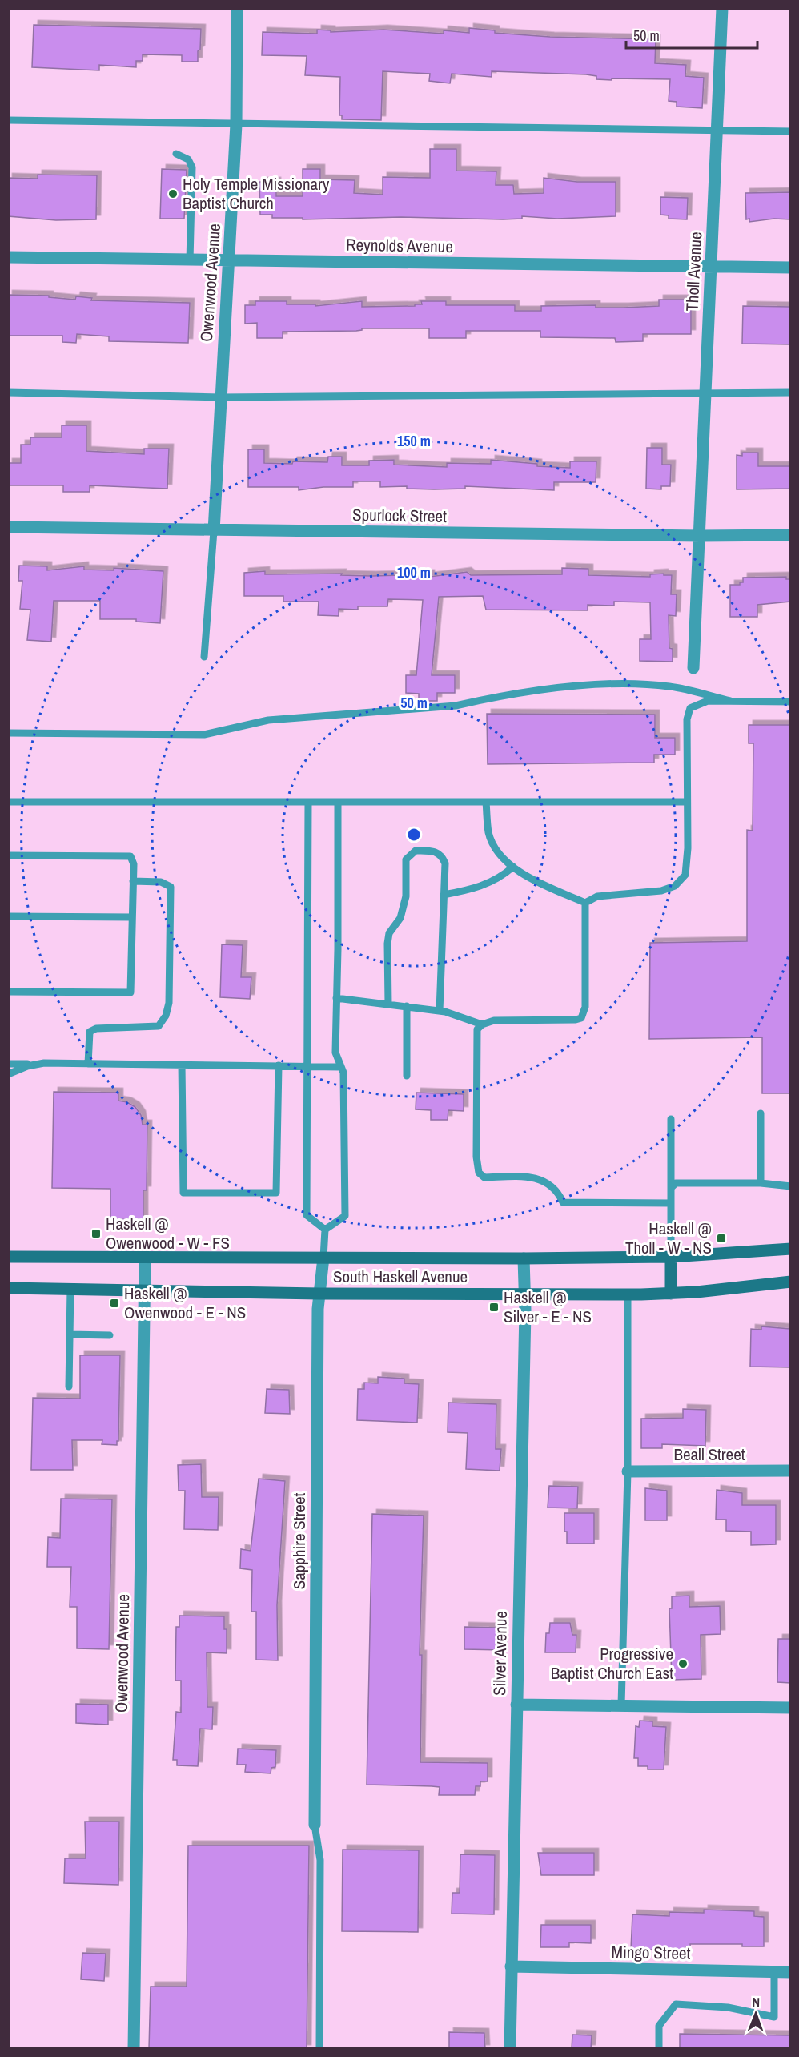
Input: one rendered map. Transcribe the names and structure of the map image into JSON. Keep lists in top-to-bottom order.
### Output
{
  "streets": {
    "main road": ["South Haskell Avenue"],
    "street": [
      "Reynolds Avenue",
      "Tholl Avenue",
      "Owenwood Avenue",
      "Spurlock Street",
      "Beall Street",
      "Sapphire Street",
      "Silver Avenue",
      "Mingo Street"
    ]
  },
  "crossings": [
    ["Reynolds Avenue", "Tholl Avenue"],
    ["Reynolds Avenue", "Owenwood Avenue"],
    ["Tholl Avenue", "Spurlock Street"],
    ["Owenwood Avenue", "Spurlock Street"],
    ["Owenwood Avenue", "South Haskell Avenue"],
    ["South Haskell Avenue", "Sapphire Street"],
    ["South Haskell Avenue", "Silver Avenue"],
    ["Silver Avenue", "Mingo Street"]
  ],
  "places": {
    "other": ["Holy Temple Missionary Baptist Church", "Progressive Baptist Church East"],
    "transit": [
      "Haskell @ Owenwood - W - FS",
      "Haskell @ Tholl - W - NS",
      "Haskell @ Owenwood - E - NS",
      "Haskell @ Silver - E - NS"
    ]
  },
  "scale_bar": "50 m",
  "north": "top",
  "rings": ["150 m", "100 m", "50 m"]
}
